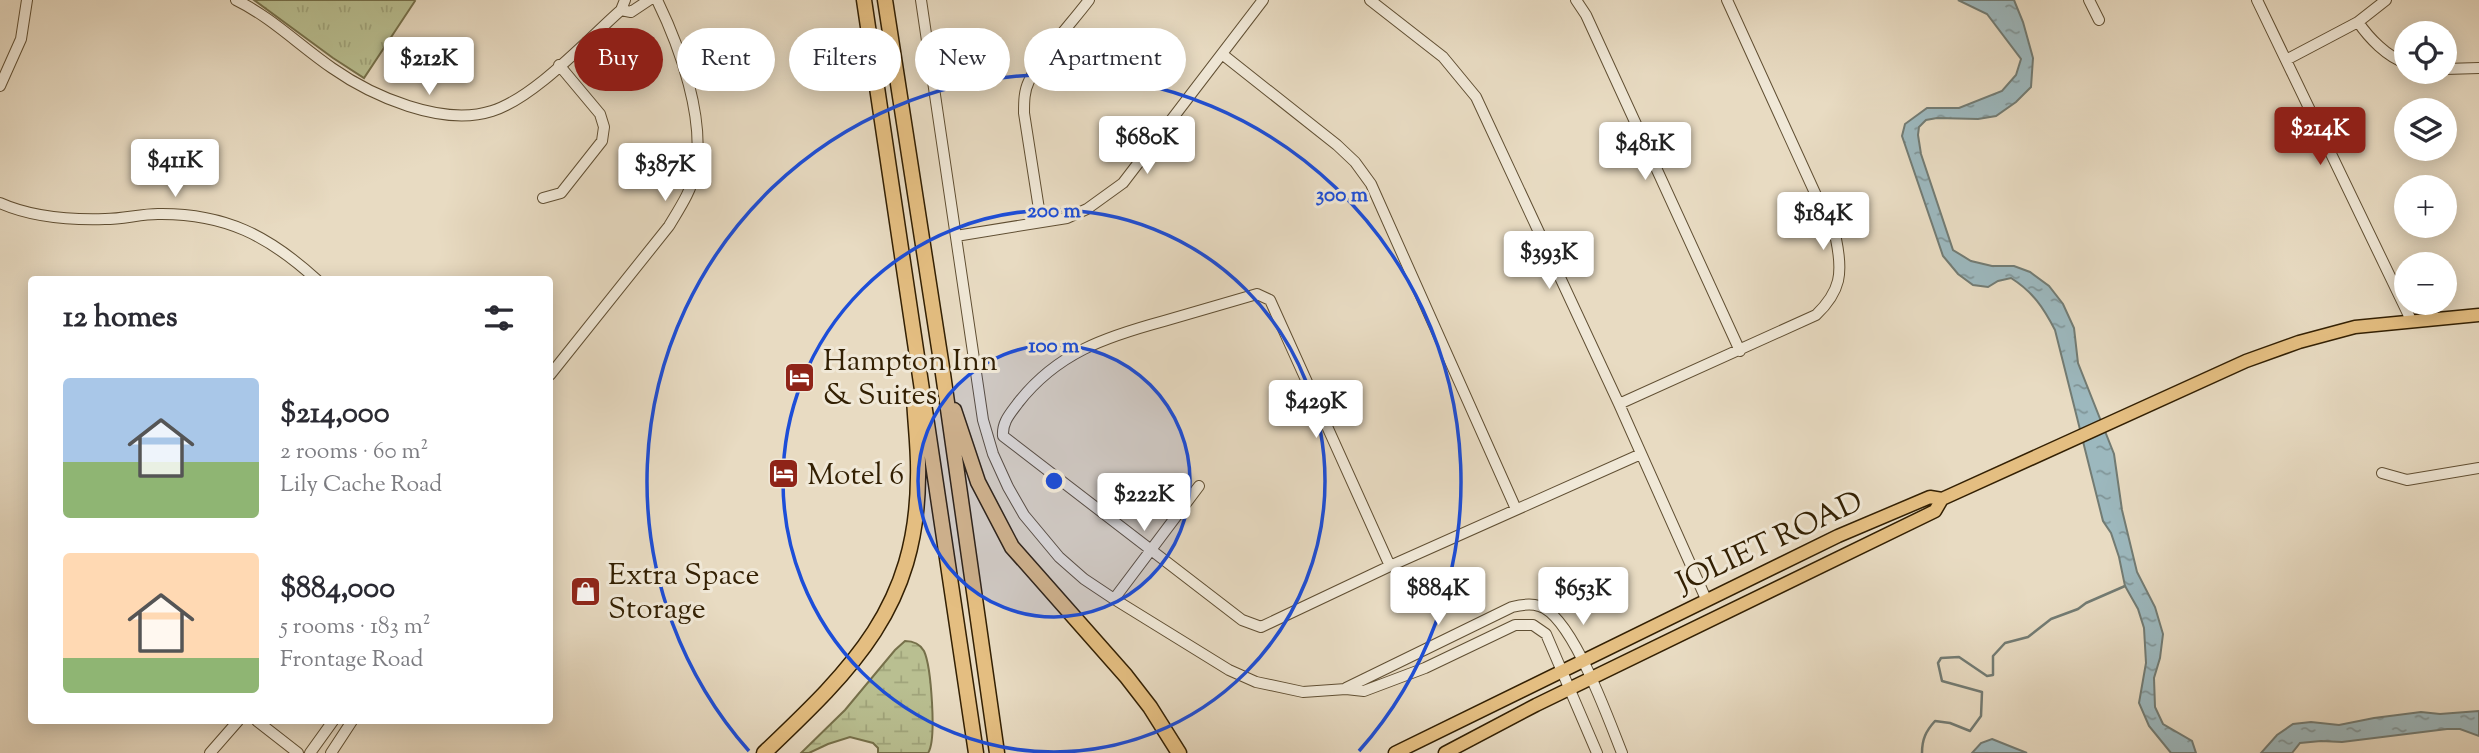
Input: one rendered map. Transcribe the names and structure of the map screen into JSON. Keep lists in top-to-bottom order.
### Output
{
  "streets": {
    "main road": ["JOLIET ROAD"]
  },
  "places": {
    "hotel": ["Hampton Inn & Suites", "Motel 6"],
    "shop": ["Extra Space Storage"]
  },
  "page": {
    "map_buttons": ["+", "−"],
    "chip": [
      "Buy",
      "Rent",
      "Filters",
      "New",
      "Apartment"
    ],
    "price": [
      "$212K",
      "$214K",
      "$680K",
      "$481K",
      "$411K",
      "$387K",
      "$184K",
      "$393K",
      "$429K",
      "$222K",
      "$884K",
      "$653K"
    ],
    "heading": "12 homes",
    "list": [
      {
        "name": "$214,000",
        "note": "2 rooms · 60 m² · Lily Cache Road"
      },
      {
        "name": "$884,000",
        "note": "5 rooms · 183 m² · Frontage Road"
      }
    ]
  },
  "rings": ["300 m", "200 m", "100 m"]
}
